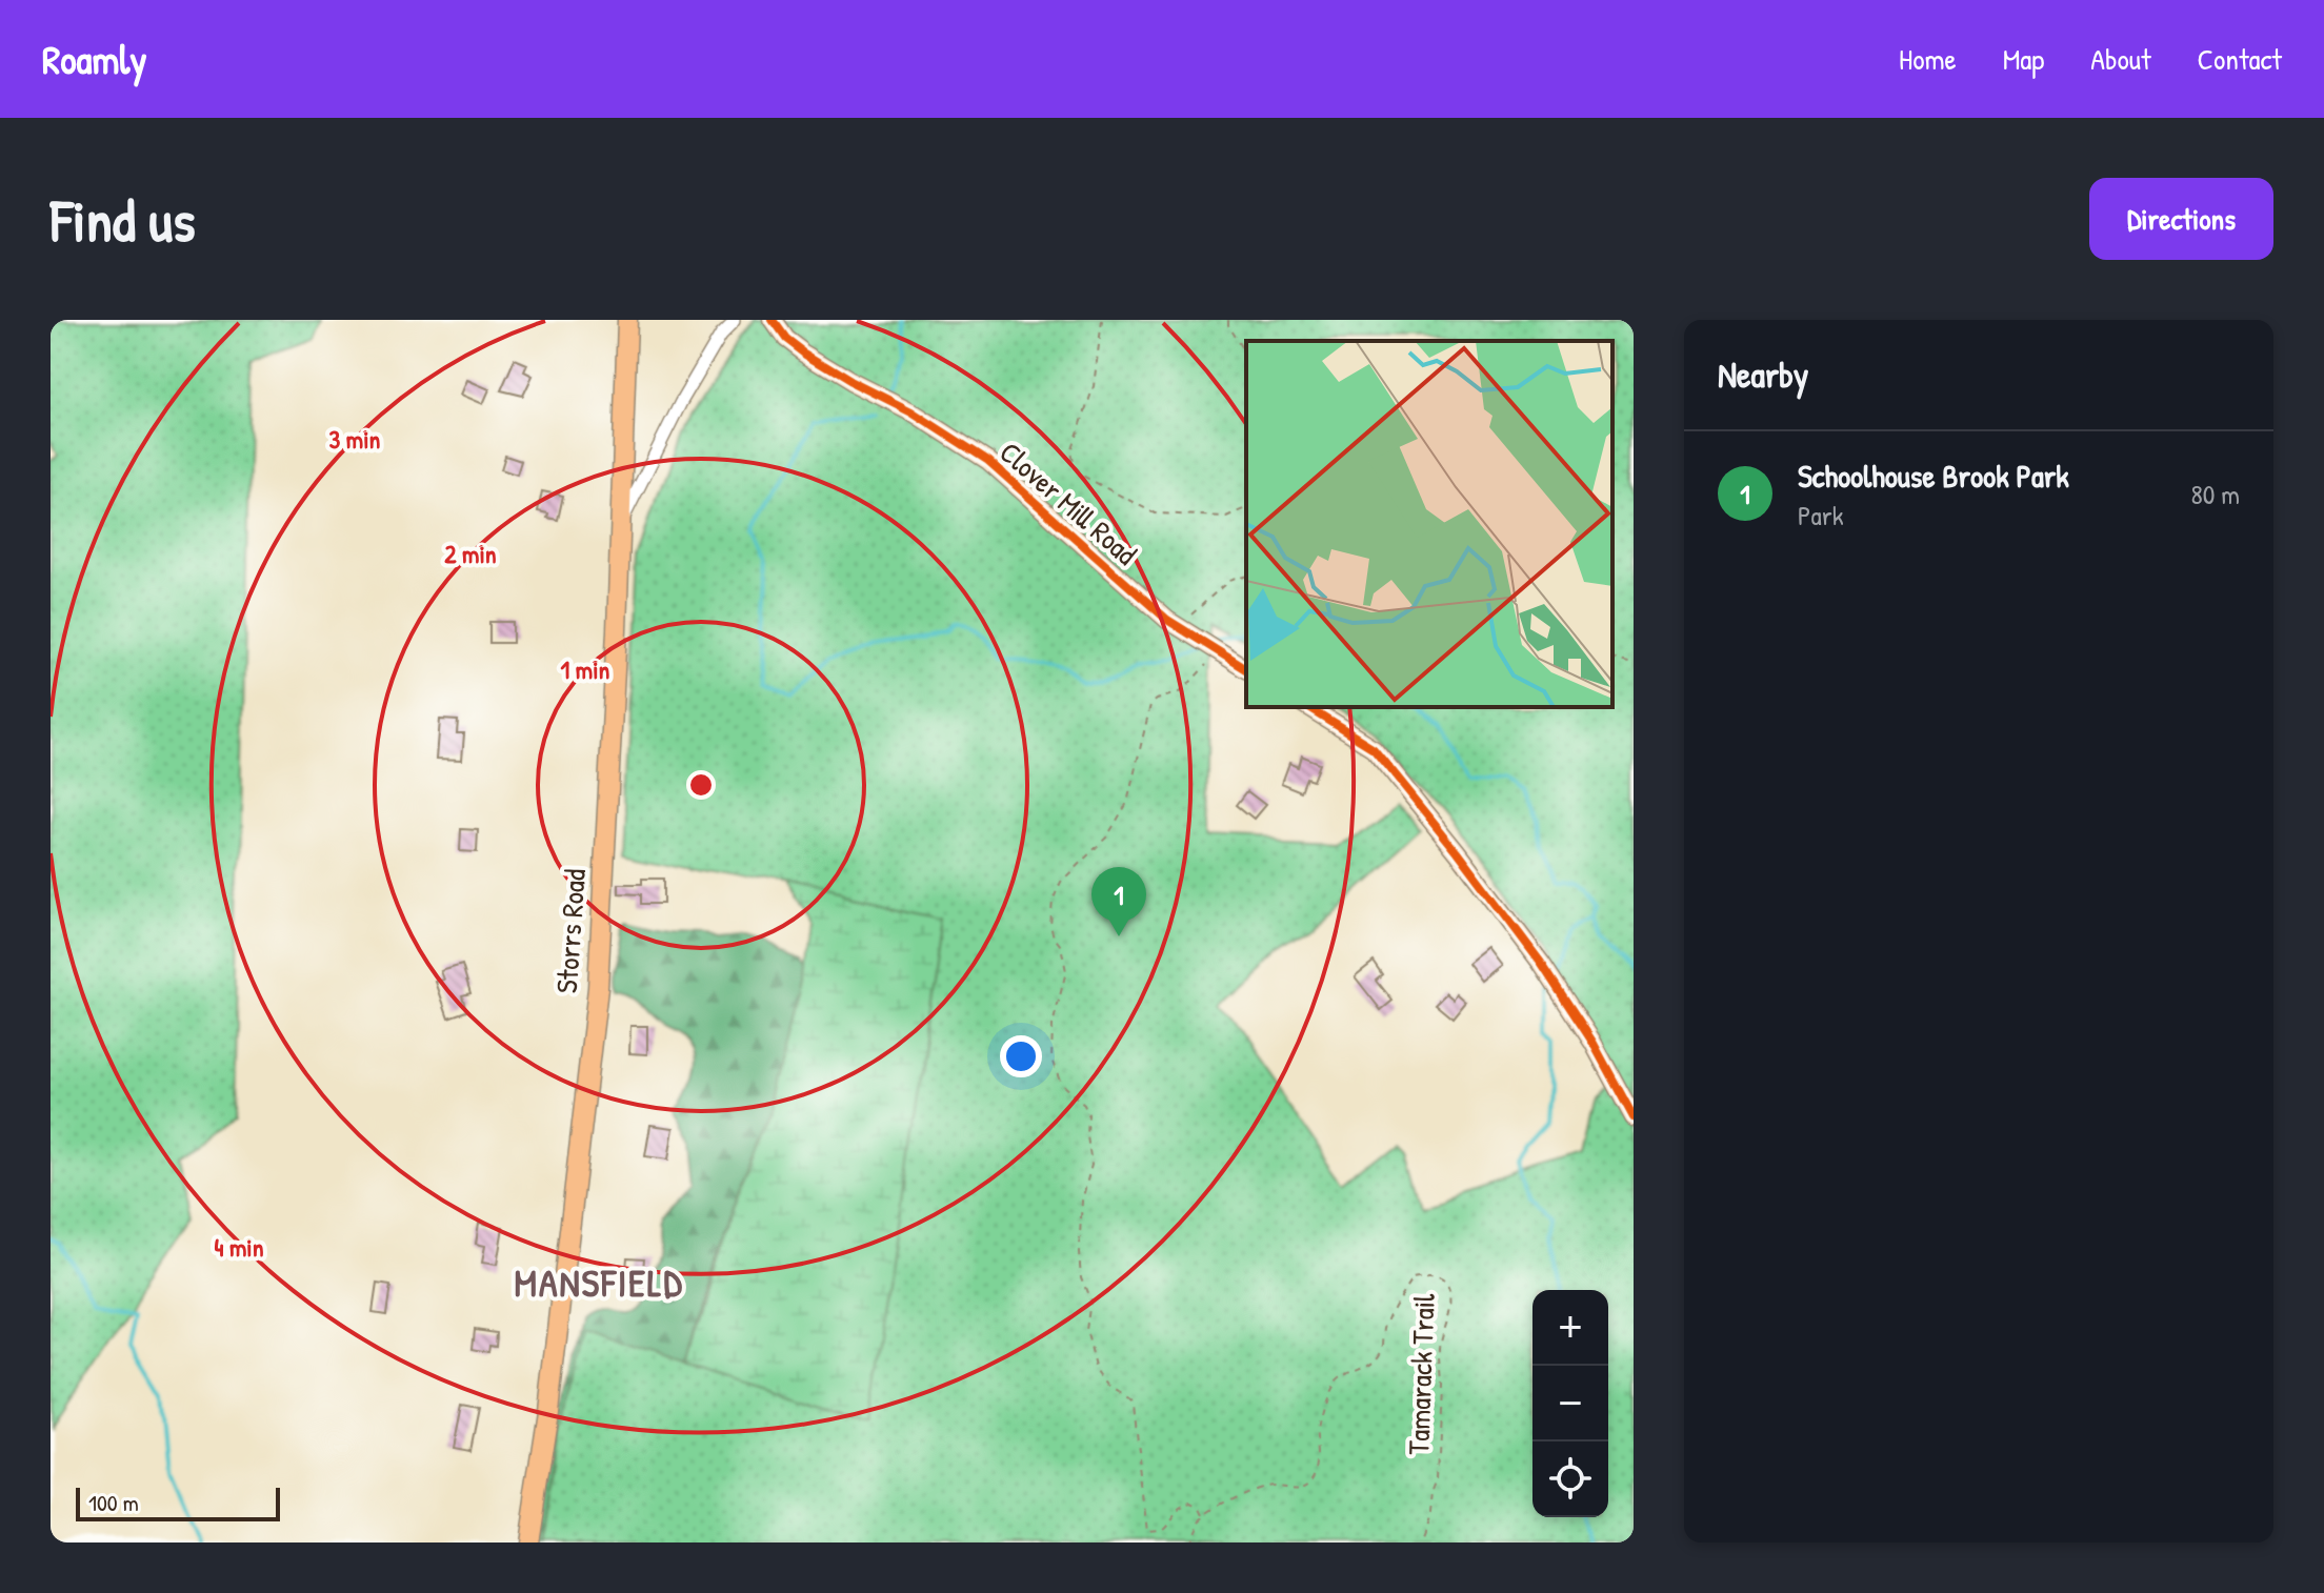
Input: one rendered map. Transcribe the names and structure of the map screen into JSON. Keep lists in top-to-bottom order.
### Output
{
  "streets": {
    "main road": ["Storrs Road"],
    "street": ["Clover Mill Road"],
    "path": ["Tamarack Trail"]
  },
  "districts": ["MANSFIELD"],
  "scale_bar": "100 m",
  "page": {
    "header": "Roamly",
    "nav": [
      "Home",
      "Map",
      "About",
      "Contact"
    ],
    "buttons": "Directions",
    "title": "Find us",
    "heading": "Nearby",
    "list": [
      {
        "mark": "1",
        "name": "Schoolhouse Brook Park",
        "note": "Park",
        "value": "80 m"
      }
    ],
    "pins": "1",
    "map_buttons": ["+", "−"],
    "scale": "100 m"
  },
  "rings": [
    "3 min",
    "2 min",
    "1 min",
    "4 min"
  ]
}
